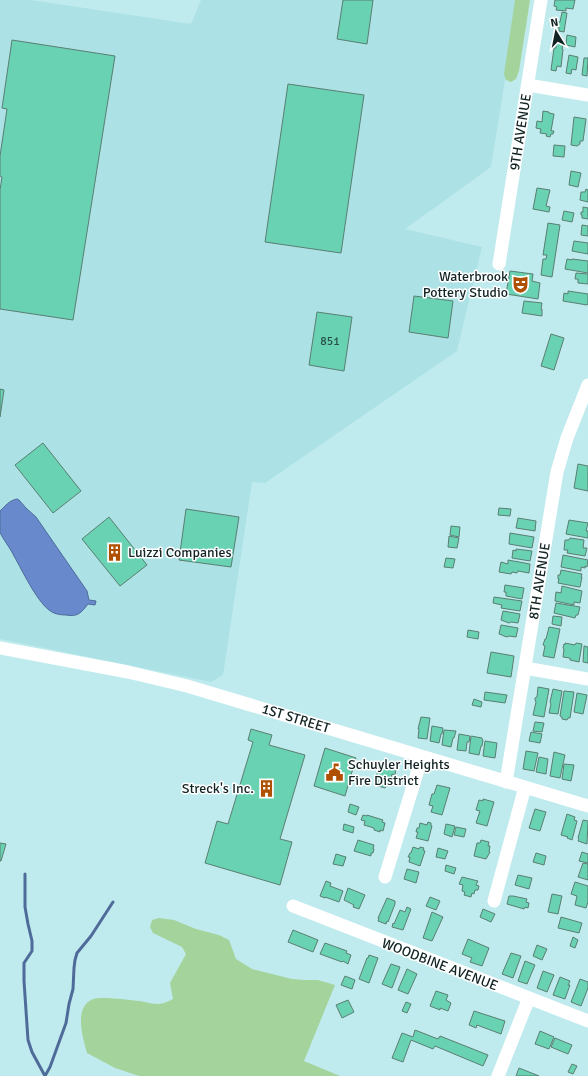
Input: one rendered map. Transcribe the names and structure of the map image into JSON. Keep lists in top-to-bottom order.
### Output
{
  "streets": {
    "street": [
      "9TH AVENUE",
      "8TH AVENUE",
      "1ST STREET",
      "WOODBINE AVENUE"
    ]
  },
  "crossings": [
    ["8TH AVENUE", "1ST STREET"]
  ],
  "places": {
    "theatre": ["Waterbrook Pottery Studio"],
    "building": ["Luizzi Companies", "Streck's Inc."],
    "public building": ["Schuyler Heights Fire District"]
  },
  "house_numbers": ["851"],
  "north": "top"
}
